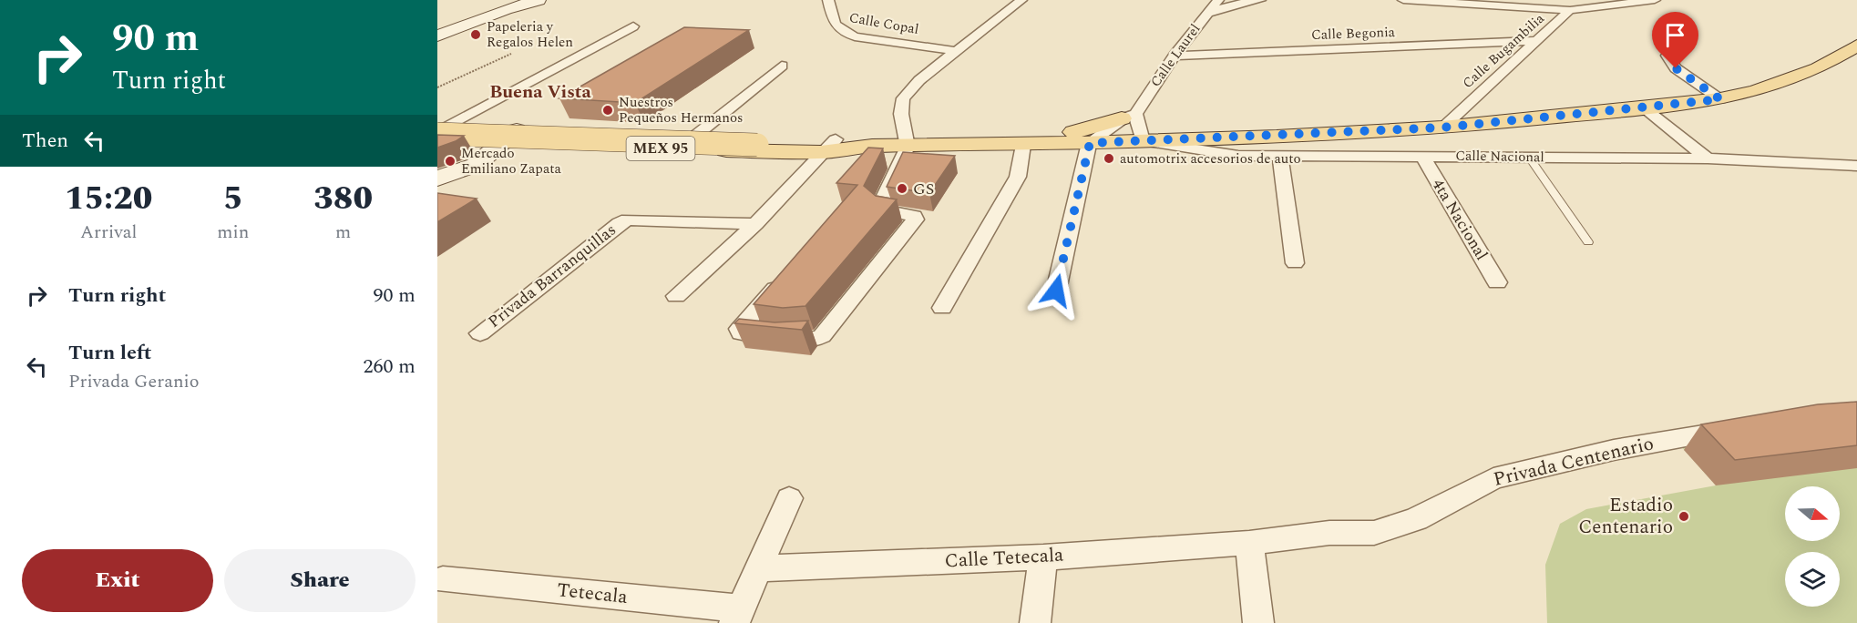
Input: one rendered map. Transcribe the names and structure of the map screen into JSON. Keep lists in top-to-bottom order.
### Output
{
  "streets": {
    "main road": ["MEX 95"],
    "street": [
      "Calle Copal",
      "Calle Begonia",
      "Calle Bugambilia",
      "Calle Laurel",
      "Calle Nacional",
      "4ta Nacional",
      "Privada Barranquillas",
      "Privada Centenario",
      "Calle Tetecala",
      "Tetecala"
    ]
  },
  "crossings": [
    ["Calle Begonia", "Calle Bugambilia"],
    ["Calle Begonia", "Calle Laurel"],
    ["Calle Bugambilia", "MEX 95"],
    ["Calle Laurel", "MEX 95"],
    ["MEX 95", "Calle Nacional"],
    ["Calle Nacional", "4ta Nacional"],
    ["Privada Centenario", "Calle Tetecala"]
  ],
  "districts": ["Buena Vista"],
  "places": [
    "Papeleria y Regalos Helen",
    "Nuestros Pequeños Hermanos",
    "automotrix accesorios de auto",
    "Mercado Emiliano Zapata",
    "GS",
    "Estadio Centenario"
  ],
  "north": "right",
  "page": {
    "turn": ["90 m", "Turn right"],
    "then": "Then",
    "eta": [
      "15:20",
      "Arrival",
      "5",
      "min",
      "380",
      "m"
    ],
    "list": [
      {
        "name": "Turn right",
        "value": "90 m"
      },
      {
        "name": "Turn left",
        "note": "Privada Geranio",
        "value": "260 m"
      }
    ],
    "buttons": ["Exit", "Share"]
  }
}
